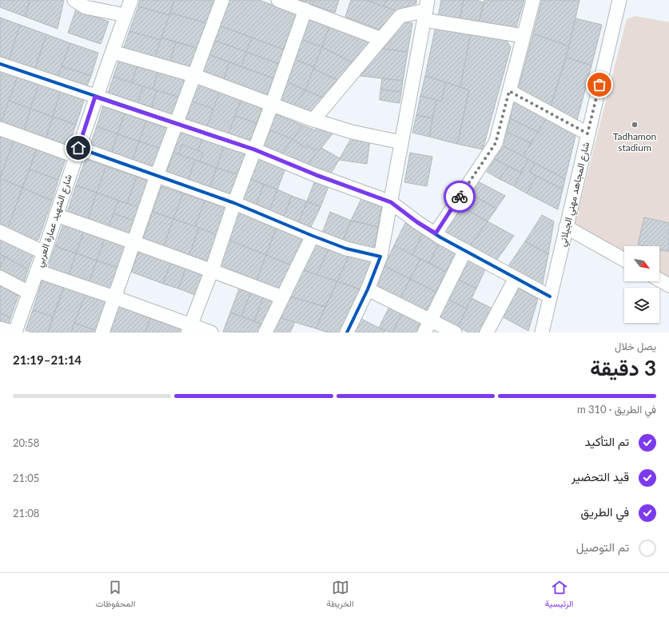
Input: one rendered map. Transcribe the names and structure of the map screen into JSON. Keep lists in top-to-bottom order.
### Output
{
  "streets": {
    "street": ["شارع المجاهد مهني الجيلاني", "شارع الشهيد عمارة العربي"]
  },
  "places": ["Tadhamon stadium"],
  "north": "bottom right",
  "page": {
    "heading": ["3 دقيقة", "يصل خلال", "21:14–21:19"],
    "bar": "في الطريق · 310 m",
    "list": [
      ["تم التأكيد", "20:58"],
      ["قيد التحضير", "21:05"],
      ["في الطريق", "21:08"],
      "تم التوصيل"
    ],
    "tabs": ["الرئيسية", "الخريطة", "المحفوظات"]
  }
}
